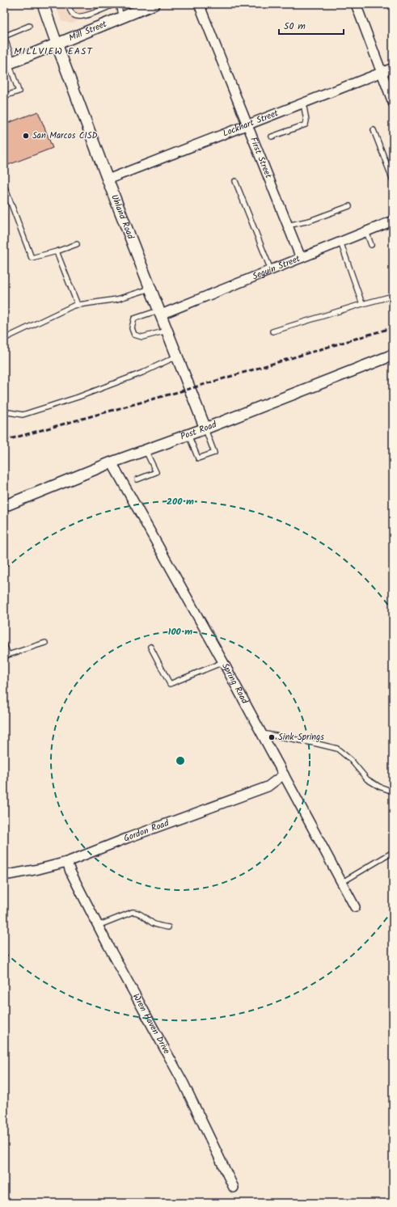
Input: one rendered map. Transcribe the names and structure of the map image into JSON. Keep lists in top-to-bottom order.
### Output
{
  "streets": {
    "street": [
      "Mill Street",
      "Lockhart Street",
      "First Street",
      "Uhland Road",
      "Seguin Street",
      "Post Road",
      "Spring Road",
      "Gordon Road",
      "Wren Haven Drive"
    ]
  },
  "crossings": [
    ["Mill Street", "Uhland Road"],
    ["Lockhart Street", "First Street"],
    ["Lockhart Street", "Uhland Road"],
    ["First Street", "Seguin Street"],
    ["Uhland Road", "Seguin Street"],
    ["Uhland Road", "Post Road"],
    ["Post Road", "Spring Road"],
    ["Spring Road", "Gordon Road"],
    ["Gordon Road", "Wren Haven Drive"]
  ],
  "districts": ["MILLVIEW EAST"],
  "places": ["San Marcos CISD", "Sink Springs"],
  "scale_bar": "50 m",
  "rings": ["200 m", "100 m"]
}
